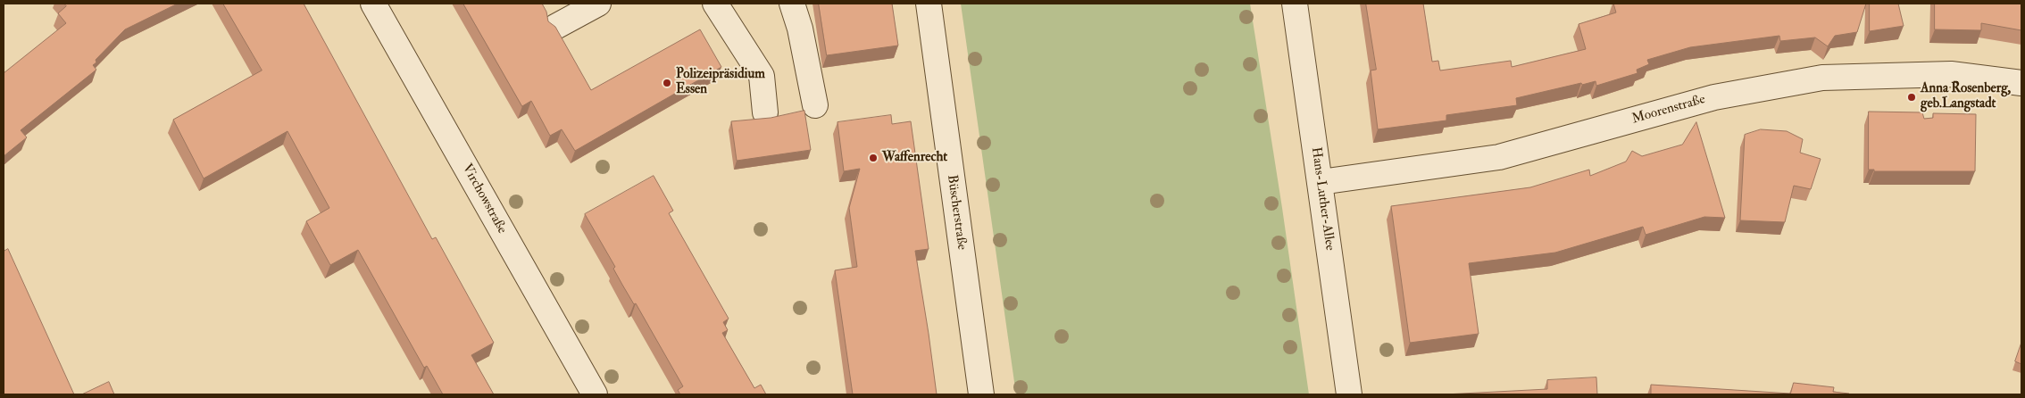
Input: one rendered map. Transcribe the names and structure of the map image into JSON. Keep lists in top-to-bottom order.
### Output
{
  "streets": {
    "street": [
      "Moorenstraße",
      "Virchowstraße",
      "Hans-Luther-Allee",
      "Büscherstraße"
    ]
  },
  "crossings": [
    ["Moorenstraße", "Hans-Luther-Allee"]
  ],
  "places": ["Polizeipräsidium Essen", "Anna Rosenberg, geb.Langstadt", "Waffenrecht"]
}
